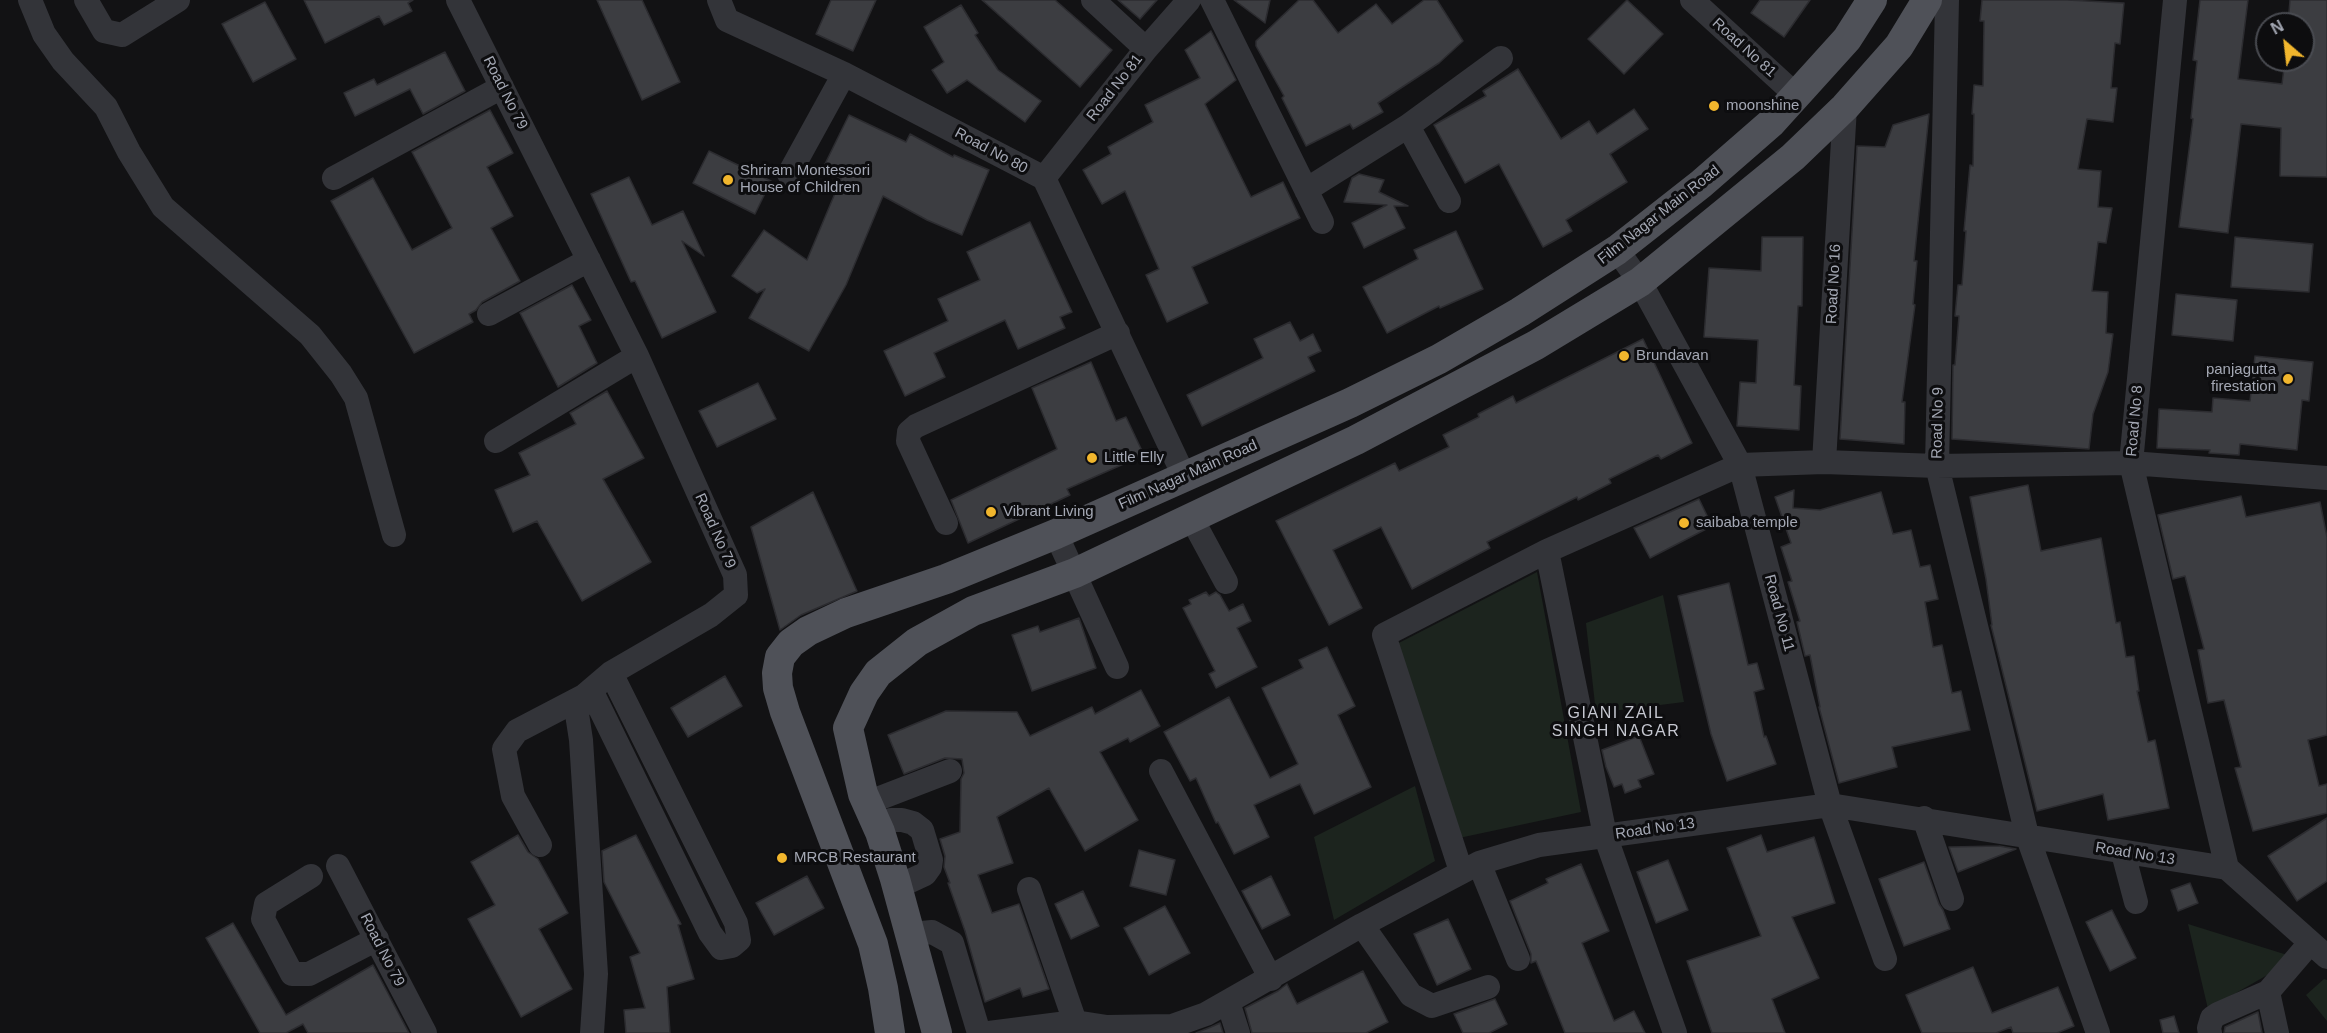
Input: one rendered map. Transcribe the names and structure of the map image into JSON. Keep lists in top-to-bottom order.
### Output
{
  "streets": {
    "main road": ["Film Nagar Main Road"],
    "street": [
      "Road No 81",
      "Road No 79",
      "Road No 80",
      "Road No 16",
      "Road No 8",
      "Road No 9",
      "Road No 11",
      "Road No 13"
    ]
  },
  "crossings": [
    ["Road No 81", "Road No 80"],
    ["Road No 81", "Film Nagar Main Road"],
    ["Road No 80", "Film Nagar Main Road"],
    ["Film Nagar Main Road", "Road No 11"],
    ["Road No 8", "Road No 13"],
    ["Road No 9", "Road No 13"],
    ["Road No 11", "Road No 13"]
  ],
  "districts": ["GIANI ZAIL SINGH NAGAR"],
  "places": [
    "moonshine",
    "Shriram Montessori House of Children",
    "Brundavan",
    "panjagutta firestation",
    "Little Elly",
    "Vibrant Living",
    "saibaba temple",
    "MRCB Restaurant"
  ],
  "north": "top left"
}
